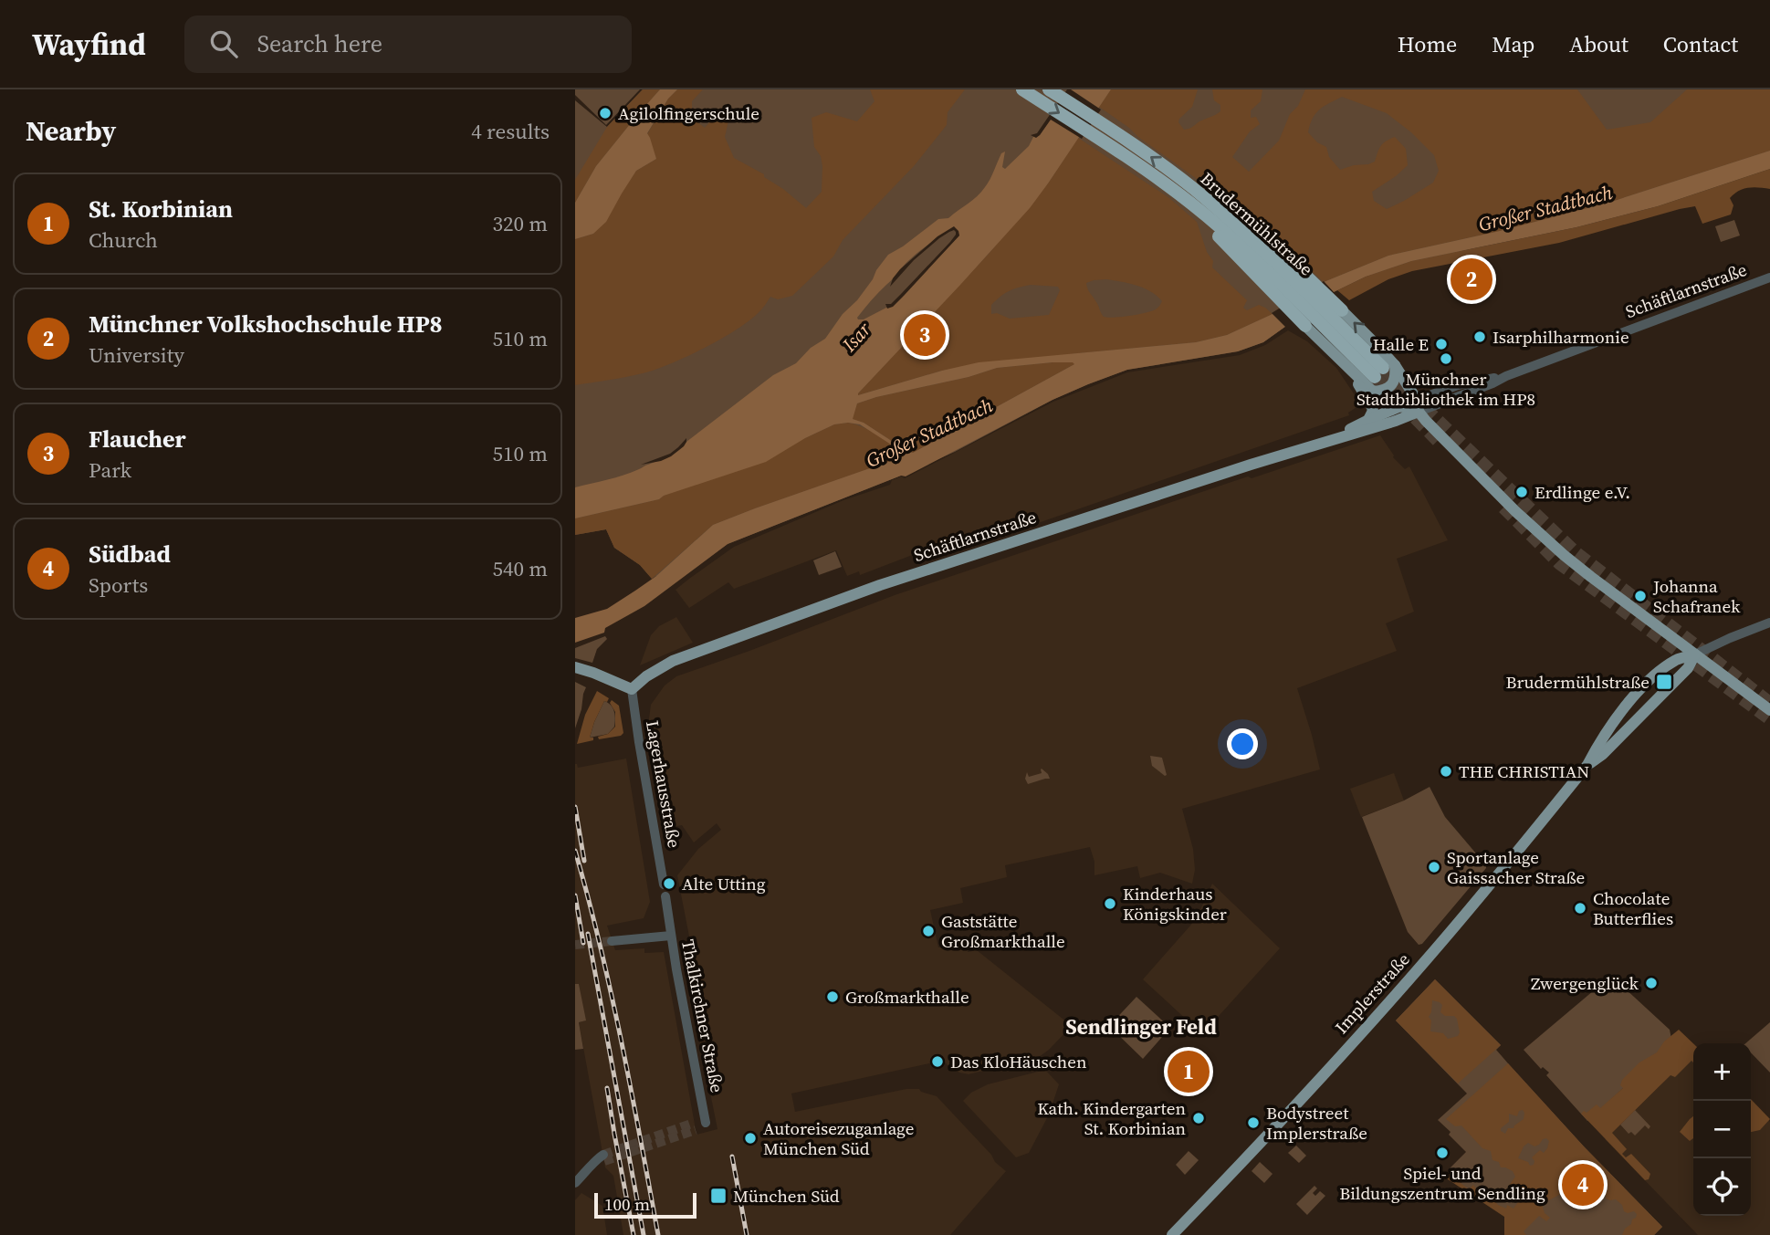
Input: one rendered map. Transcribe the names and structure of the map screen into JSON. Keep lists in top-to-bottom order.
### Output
{
  "streets": {
    "highway": ["Brudermühlstraße"],
    "main road": ["Schäftlarnstraße", "Implerstraße"],
    "street": ["Lagerhausstraße", "Thalkirchner Straße"]
  },
  "crossings": [
    ["Brudermühlstraße", "Schäftlarnstraße"],
    ["Brudermühlstraße", "Implerstraße"],
    ["Schäftlarnstraße", "Lagerhausstraße"]
  ],
  "districts": ["Sendlinger Feld"],
  "water": ["Großer Stadtbach", "Isar"],
  "places": {
    "other": [
      "Agilolfingerschule",
      "Isarphilharmonie",
      "Halle E",
      "Münchner Stadtbibliothek im HP8",
      "Erdlinge e.V.",
      "Johanna Schafranek",
      "THE CHRISTIAN",
      "Sportanlage Gaissacher Straße",
      "Alte Utting",
      "Kinderhaus Königskinder",
      "Chocolate Butterflies",
      "Gaststätte Großmarkthalle",
      "Zwergenglück",
      "Großmarkthalle",
      "Das KloHäuschen",
      "Kath. Kindergarten St. Korbinian",
      "Bodystreet Implerstraße",
      "Autoreisezuganlage München Süd",
      "Spiel- und Bildungszentrum Sendling"
    ],
    "transit": ["Brudermühlstraße", "München Süd"]
  },
  "scale_bar": "100 m",
  "page": {
    "header": "Wayfind",
    "search": "Search here",
    "nav": [
      "Home",
      "Map",
      "About",
      "Contact"
    ],
    "heading": ["Nearby", "4 results"],
    "list": [
      {
        "mark": "1",
        "name": "St. Korbinian",
        "note": "Church",
        "value": "320 m"
      },
      {
        "mark": "2",
        "name": "Münchner Volkshochschule HP8",
        "note": "University",
        "value": "510 m"
      },
      {
        "mark": "3",
        "name": "Flaucher",
        "note": "Park",
        "value": "510 m"
      },
      {
        "mark": "4",
        "name": "Südbad",
        "note": "Sports",
        "value": "540 m"
      }
    ],
    "pins": [
      "2",
      "3",
      "1",
      "4"
    ],
    "map_buttons": ["+", "−"],
    "scale": "100 m"
  }
}
